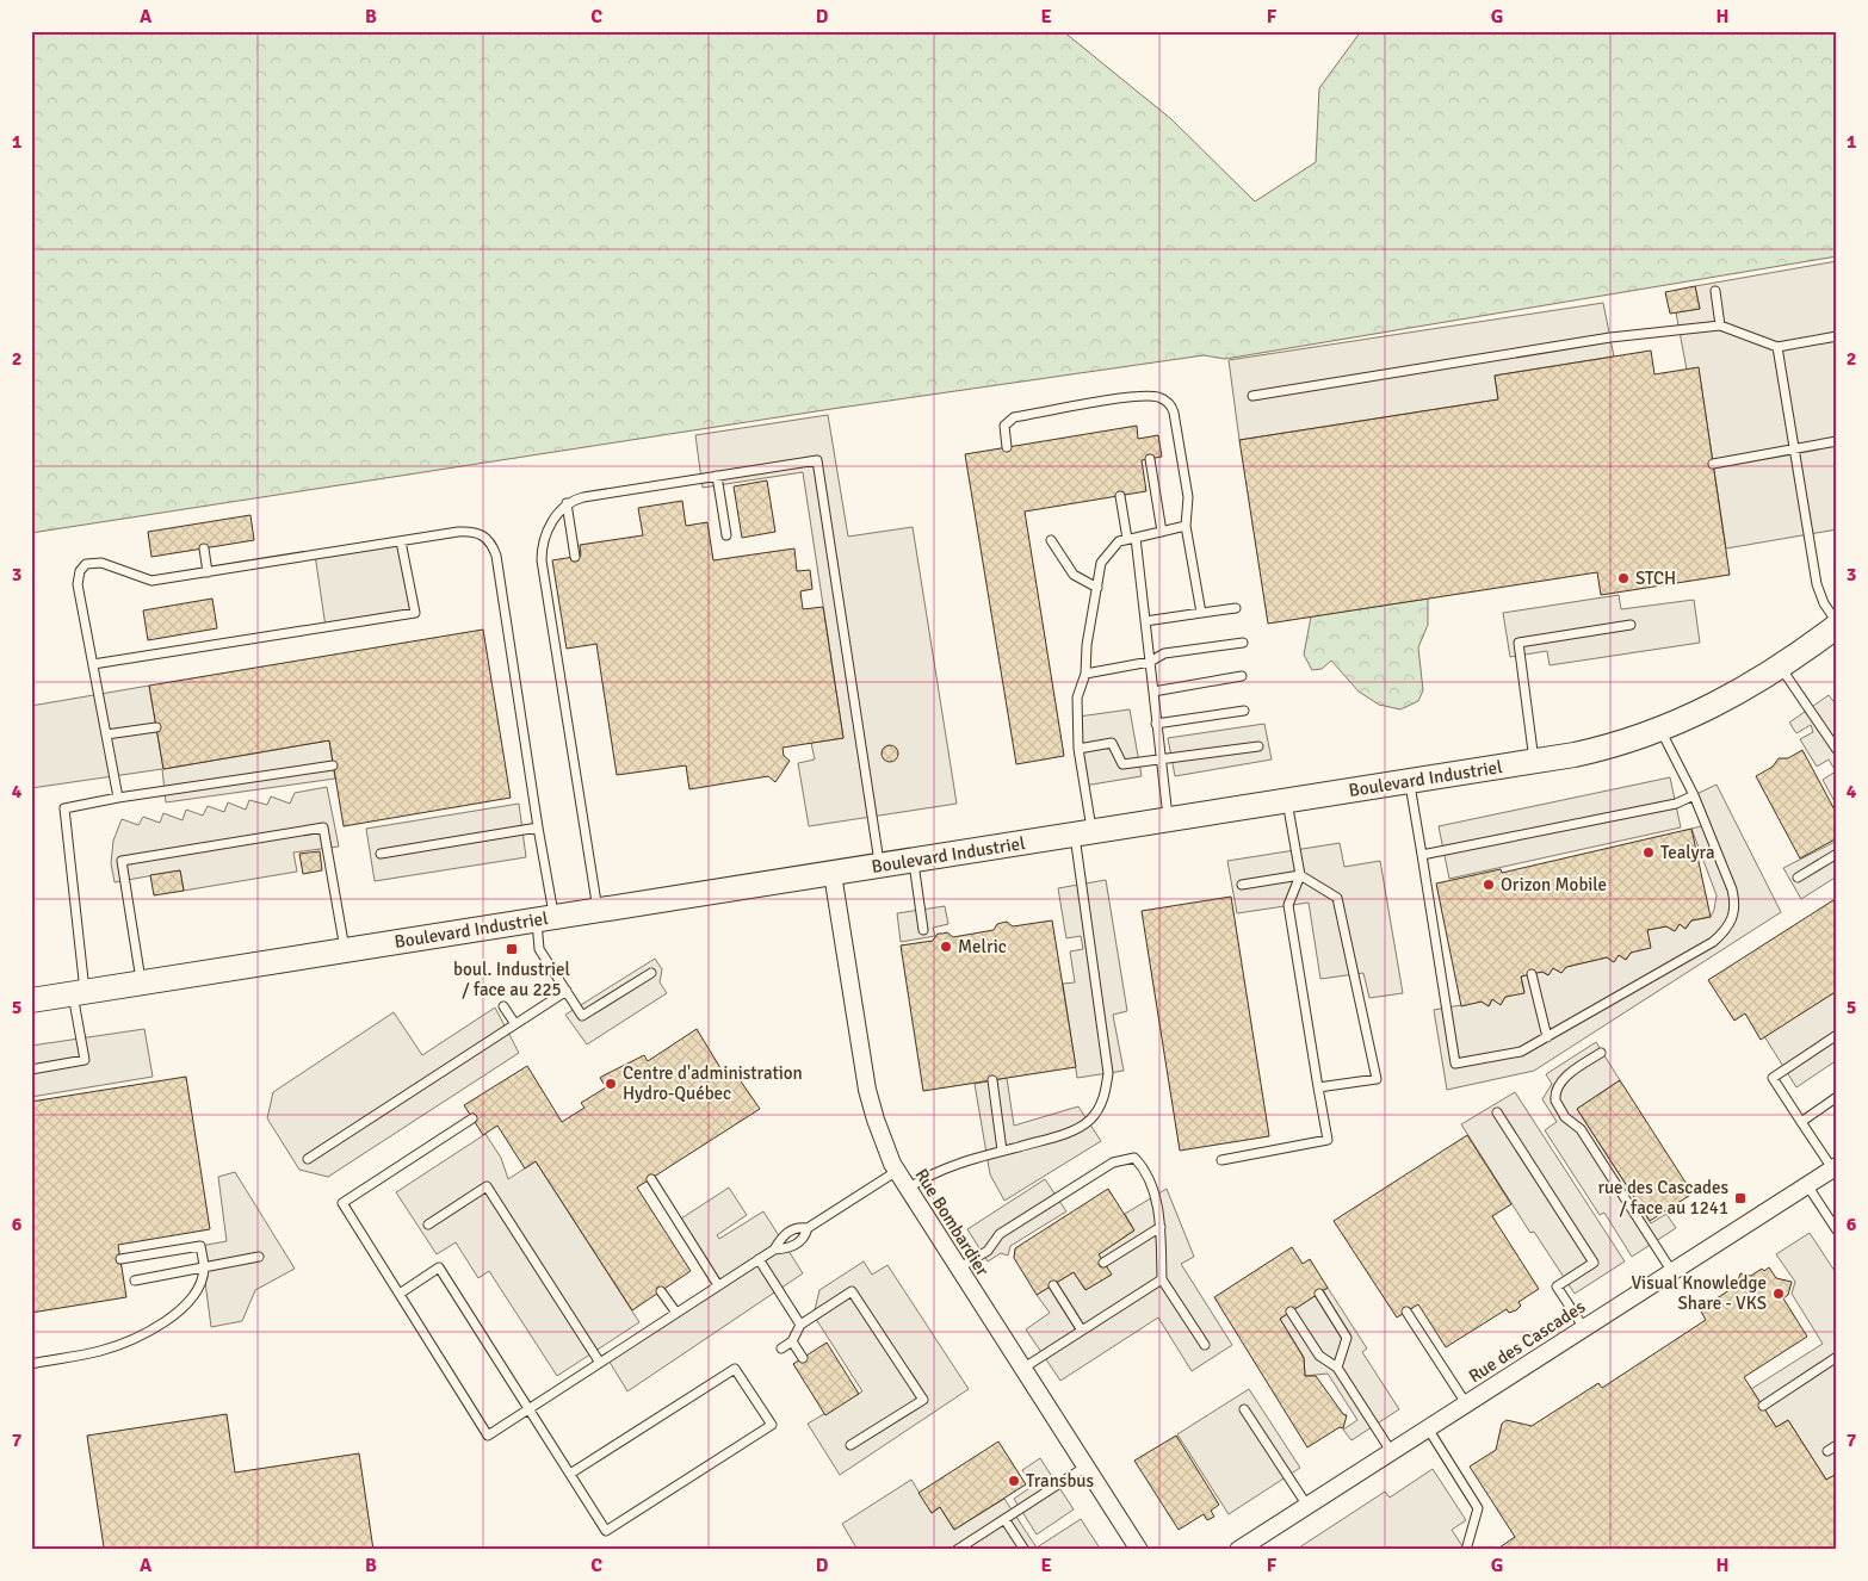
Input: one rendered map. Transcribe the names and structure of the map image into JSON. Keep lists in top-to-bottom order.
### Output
{
  "streets": {
    "street": ["Boulevard Industriel", "Rue Bombardier", "Rue des Cascades"]
  },
  "crossings": [
    ["Boulevard Industriel", "Rue Bombardier"]
  ],
  "places": {
    "other": [
      "STCH",
      "Tealyra",
      "Orizon Mobile",
      "Melric",
      "Centre d'administration Hydro-Québec",
      "Visual Knowledge Share - VKS",
      "Transbus"
    ],
    "transit": ["boul. Industriel / face au 225", "rue des Cascades / face au 1241"]
  },
  "grid": {
    "columns": [
      "A",
      "B",
      "C",
      "D",
      "E",
      "F",
      "G",
      "H"
    ],
    "rows": [
      "1",
      "2",
      "3",
      "4",
      "5",
      "6",
      "7"
    ]
  }
}
